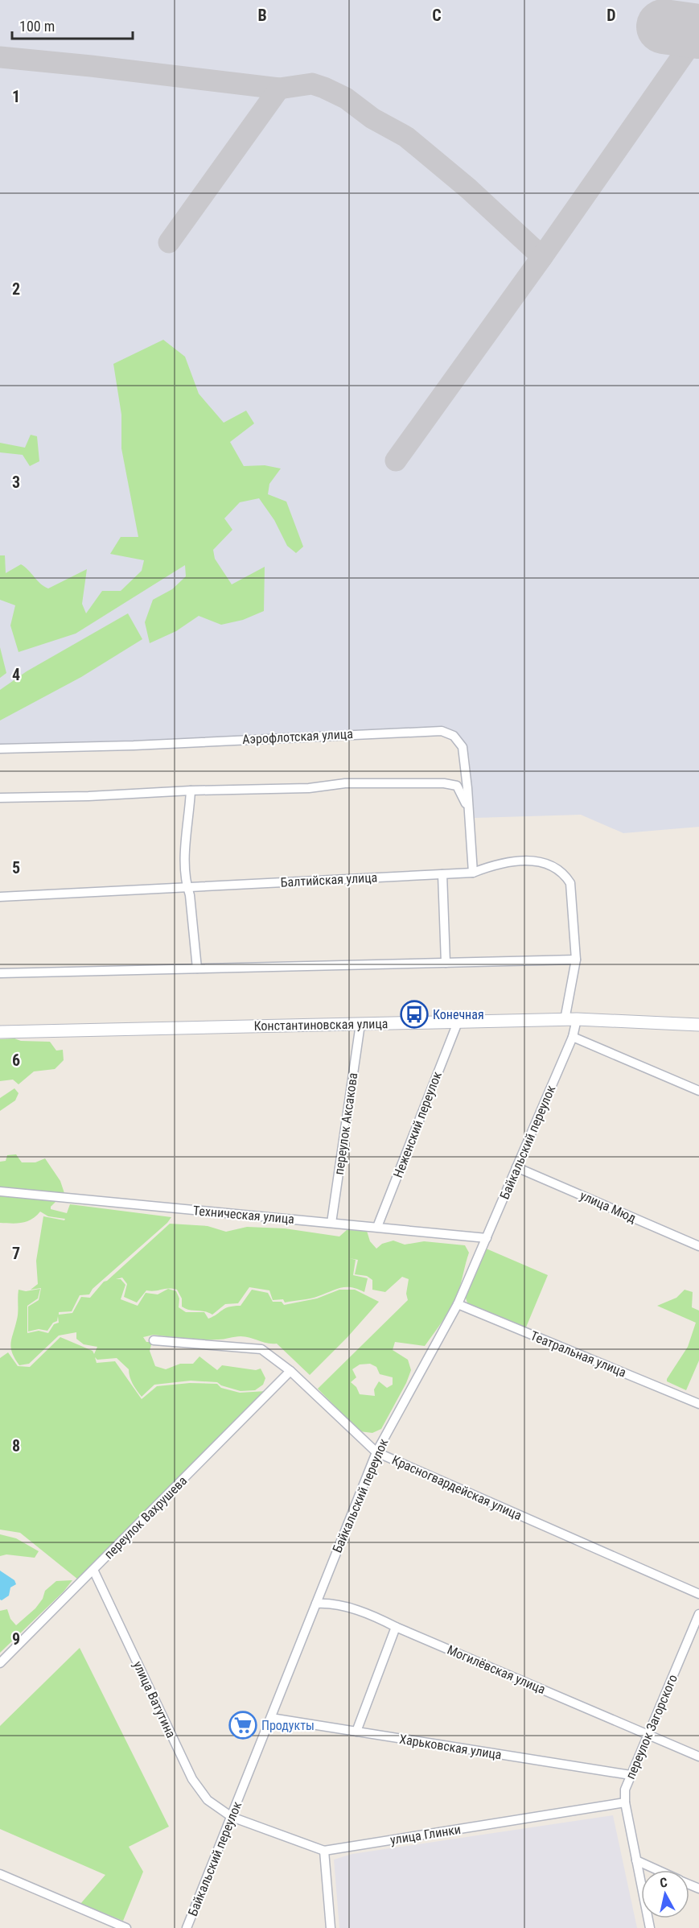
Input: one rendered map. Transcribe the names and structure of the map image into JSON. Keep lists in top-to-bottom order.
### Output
{
  "streets": {
    "street": [
      "Аэрофлотская улица",
      "Балтийская улица",
      "Константиновская улица",
      "переулок Аксакова",
      "Неженский переулок",
      "Байкальский переулок",
      "улица Мюд",
      "Техническая улица",
      "Театральная улица",
      "Красногвардейская улица",
      "переулок Вахрушева",
      "Могилёвская улица",
      "улица Ватутина",
      "переулок Загорского",
      "Харьковская улица",
      "улица Глинки"
    ]
  },
  "crossings": [
    ["Аэрофлотская улица", "Балтийская улица"],
    ["Балтийская улица", "Константиновская улица"],
    ["Балтийская улица", "Байкальский переулок"],
    ["Константиновская улица", "переулок Аксакова"],
    ["Константиновская улица", "Неженский переулок"],
    ["Константиновская улица", "Байкальский переулок"],
    ["переулок Аксакова", "Техническая улица"],
    ["Неженский переулок", "Техническая улица"],
    ["Байкальский переулок", "улица Мюд"],
    ["Байкальский переулок", "Техническая улица"],
    ["Байкальский переулок", "Театральная улица"],
    ["Байкальский переулок", "Красногвардейская улица"],
    ["Байкальский переулок", "Могилёвская улица"],
    ["Байкальский переулок", "улица Ватутина"],
    ["Байкальский переулок", "Харьковская улица"],
    ["Байкальский переулок", "улица Глинки"],
    ["Красногвардейская улица", "переулок Вахрушева"],
    ["переулок Вахрушева", "улица Ватутина"],
    ["Могилёвская улица", "переулок Загорского"],
    ["улица Ватутина", "улица Глинки"],
    ["переулок Загорского", "Харьковская улица"],
    ["переулок Загорского", "улица Глинки"]
  ],
  "places": {
    "bus stop": ["Конечная"],
    "supermarket": ["Продукты"]
  },
  "scale_bar": "100 m",
  "north": "top",
  "grid": {
    "columns": ["B", "C", "D"],
    "rows": [
      "1",
      "2",
      "3",
      "4",
      "5",
      "6",
      "7",
      "8",
      "9"
    ]
  }
}
